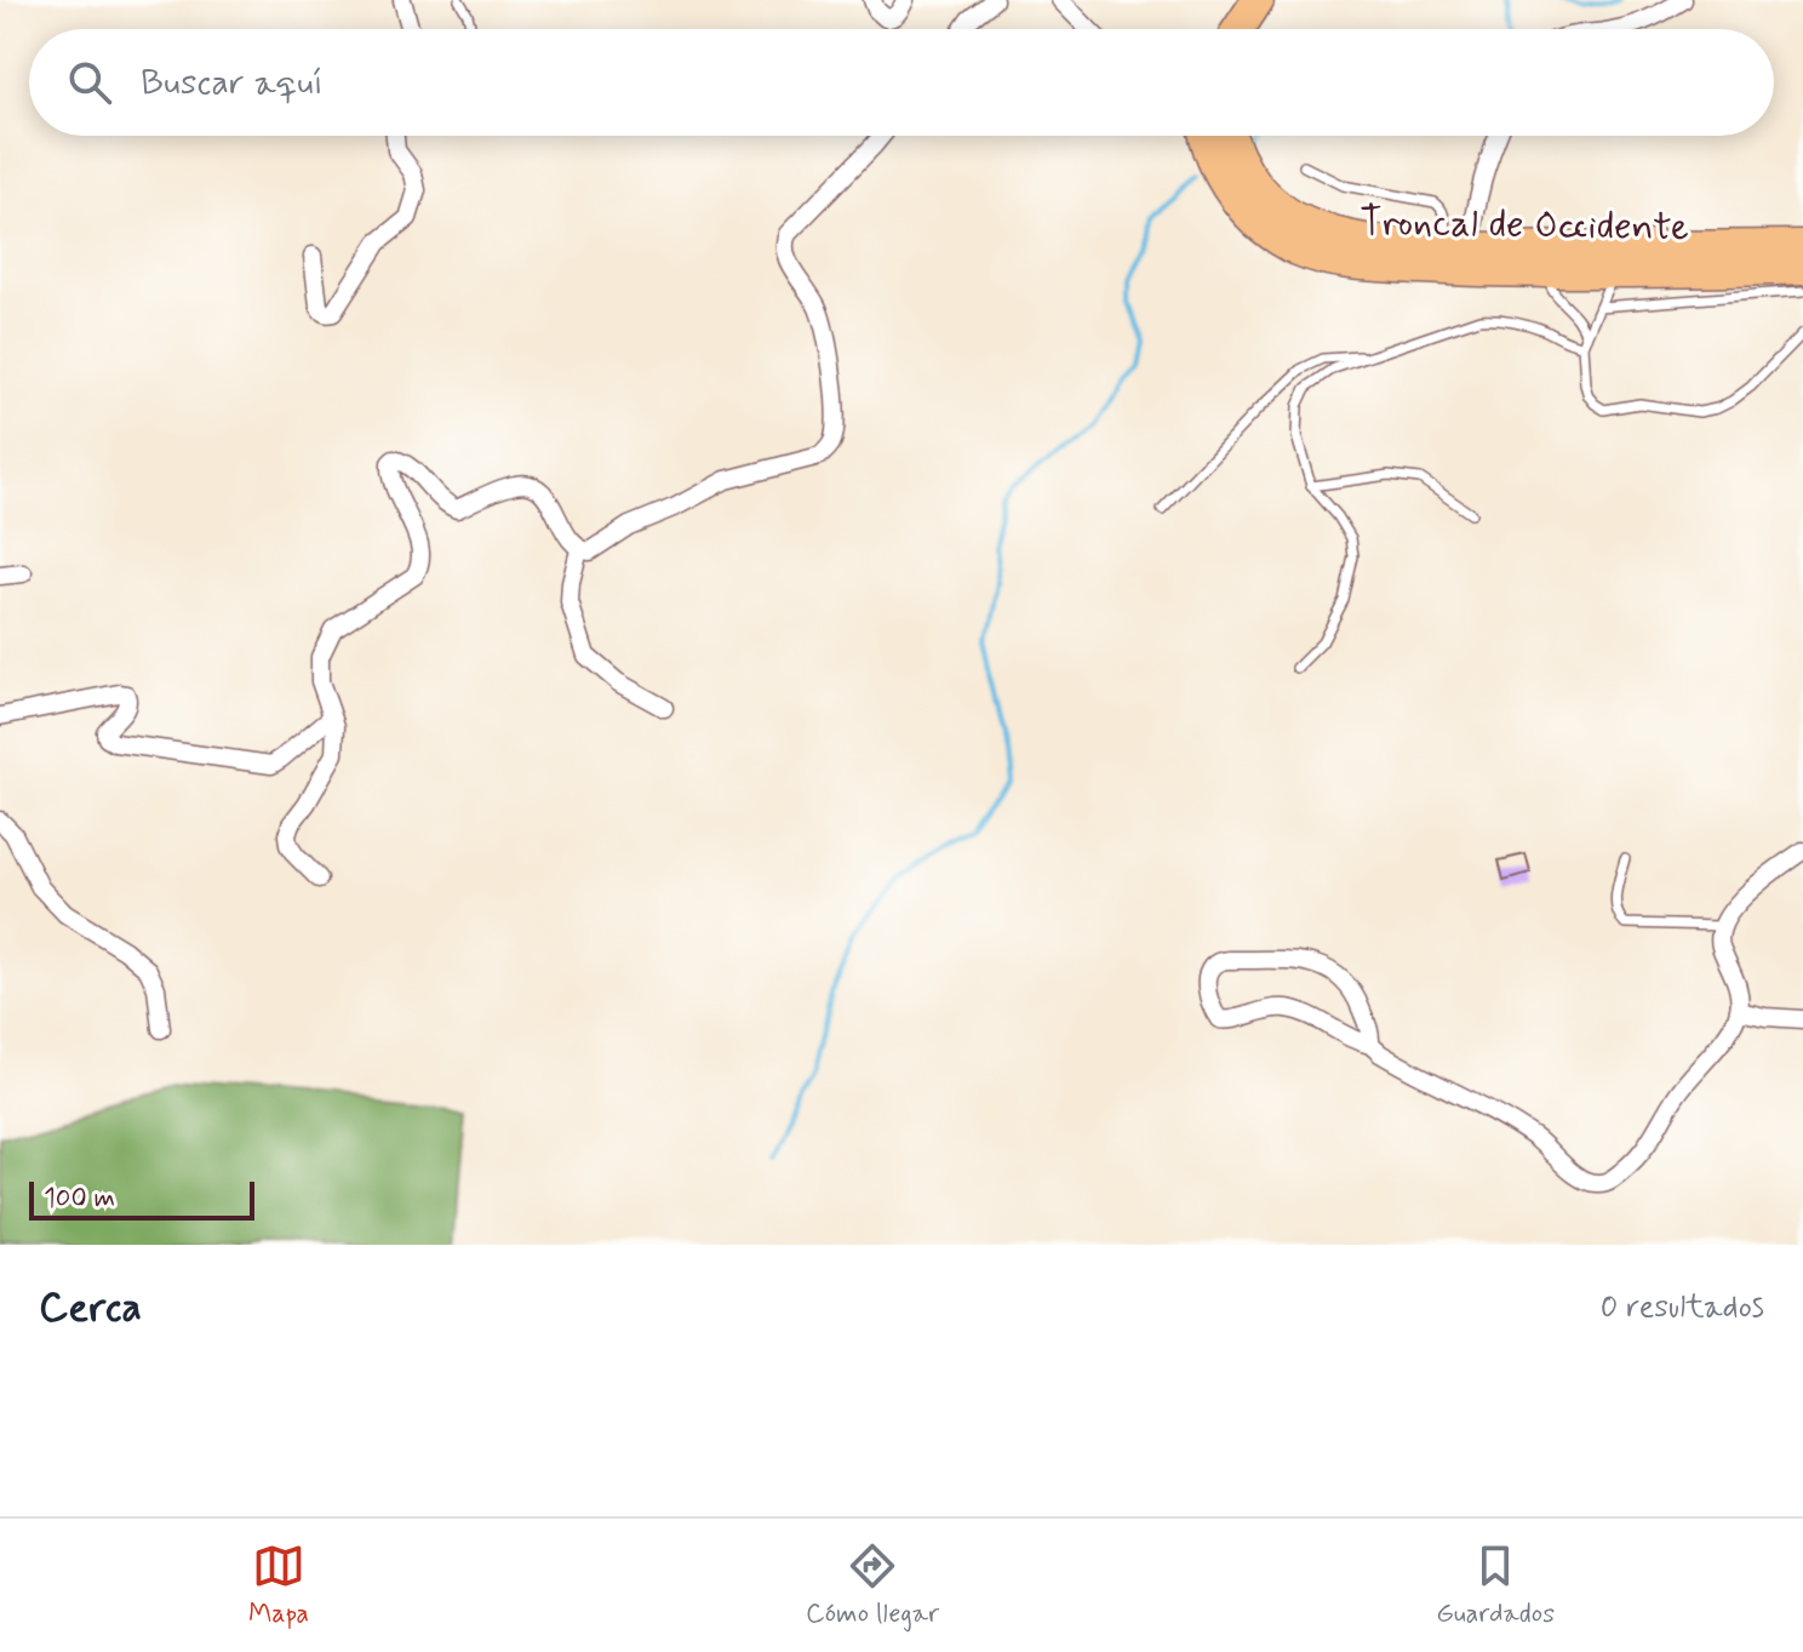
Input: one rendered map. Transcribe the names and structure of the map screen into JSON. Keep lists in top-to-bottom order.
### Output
{
  "streets": {
    "highway": ["Troncal de Occidente"]
  },
  "scale_bar": "100 m",
  "page": {
    "search": "Buscar aquí",
    "scale": "100 m",
    "heading": ["Cerca", "0 resultados"],
    "nav": ["Mapa", "Cómo llegar", "Guardados"]
  }
}
